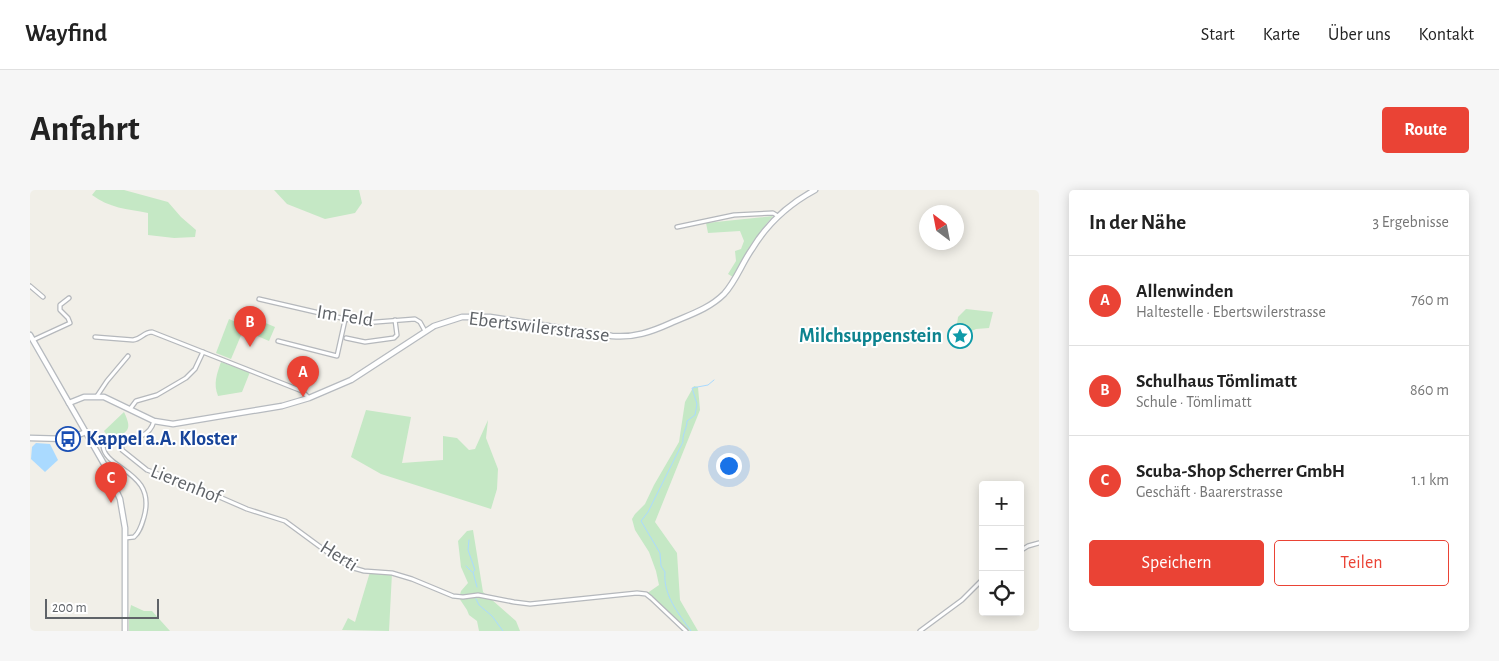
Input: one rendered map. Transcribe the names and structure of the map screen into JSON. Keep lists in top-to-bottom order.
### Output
{
  "streets": {
    "street": [
      "Im Feld",
      "Ebertswilerstrasse",
      "Lierenhof",
      "Herti"
    ]
  },
  "crossings": [
    ["Im Feld", "Ebertswilerstrasse"],
    ["Ebertswilerstrasse", "Lierenhof"],
    ["Lierenhof", "Herti"]
  ],
  "places": {
    "place": ["Milchsuppenstein"],
    "bus stop": ["Kappel a.A. Kloster"]
  },
  "scale_bar": "200 m",
  "north": "top left",
  "page": {
    "header": "Wayfind",
    "nav": [
      "Start",
      "Karte",
      "Über uns",
      "Kontakt"
    ],
    "buttons": [
      "Route",
      ["Speichern", "Teilen"]
    ],
    "title": "Anfahrt",
    "heading": ["In der Nähe", "3 Ergebnisse"],
    "list": [
      {
        "mark": "A",
        "name": "Allenwinden",
        "note": "Haltestelle · Ebertswilerstrasse",
        "value": "760 m"
      },
      {
        "mark": "B",
        "name": "Schulhaus Tömlimatt",
        "note": "Schule · Tömlimatt",
        "value": "860 m"
      },
      {
        "mark": "C",
        "name": "Scuba-Shop Scherrer GmbH",
        "note": "Geschäft · Baarerstrasse",
        "value": "1.1 km"
      }
    ],
    "pins": ["B", "A", "C"],
    "map_buttons": ["+", "−"],
    "scale": "200 m"
  }
}
